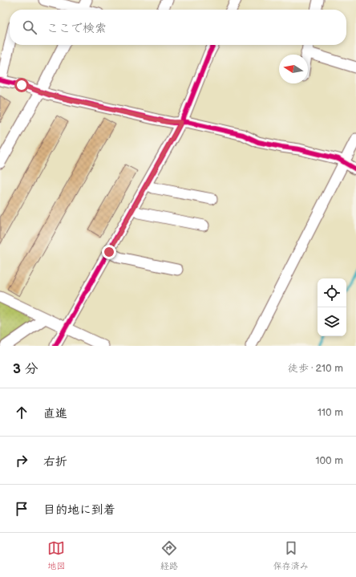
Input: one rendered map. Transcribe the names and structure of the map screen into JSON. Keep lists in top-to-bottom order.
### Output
{
  "north": "left",
  "page": {
    "search": "ここで検索",
    "heading": ["3 分", "徒歩 · 210 m"],
    "list": [
      ["直進", "110 m"],
      ["右折", "100 m"],
      "目的地に到着"
    ],
    "nav": ["地図", "経路", "保存済み"]
  }
}
